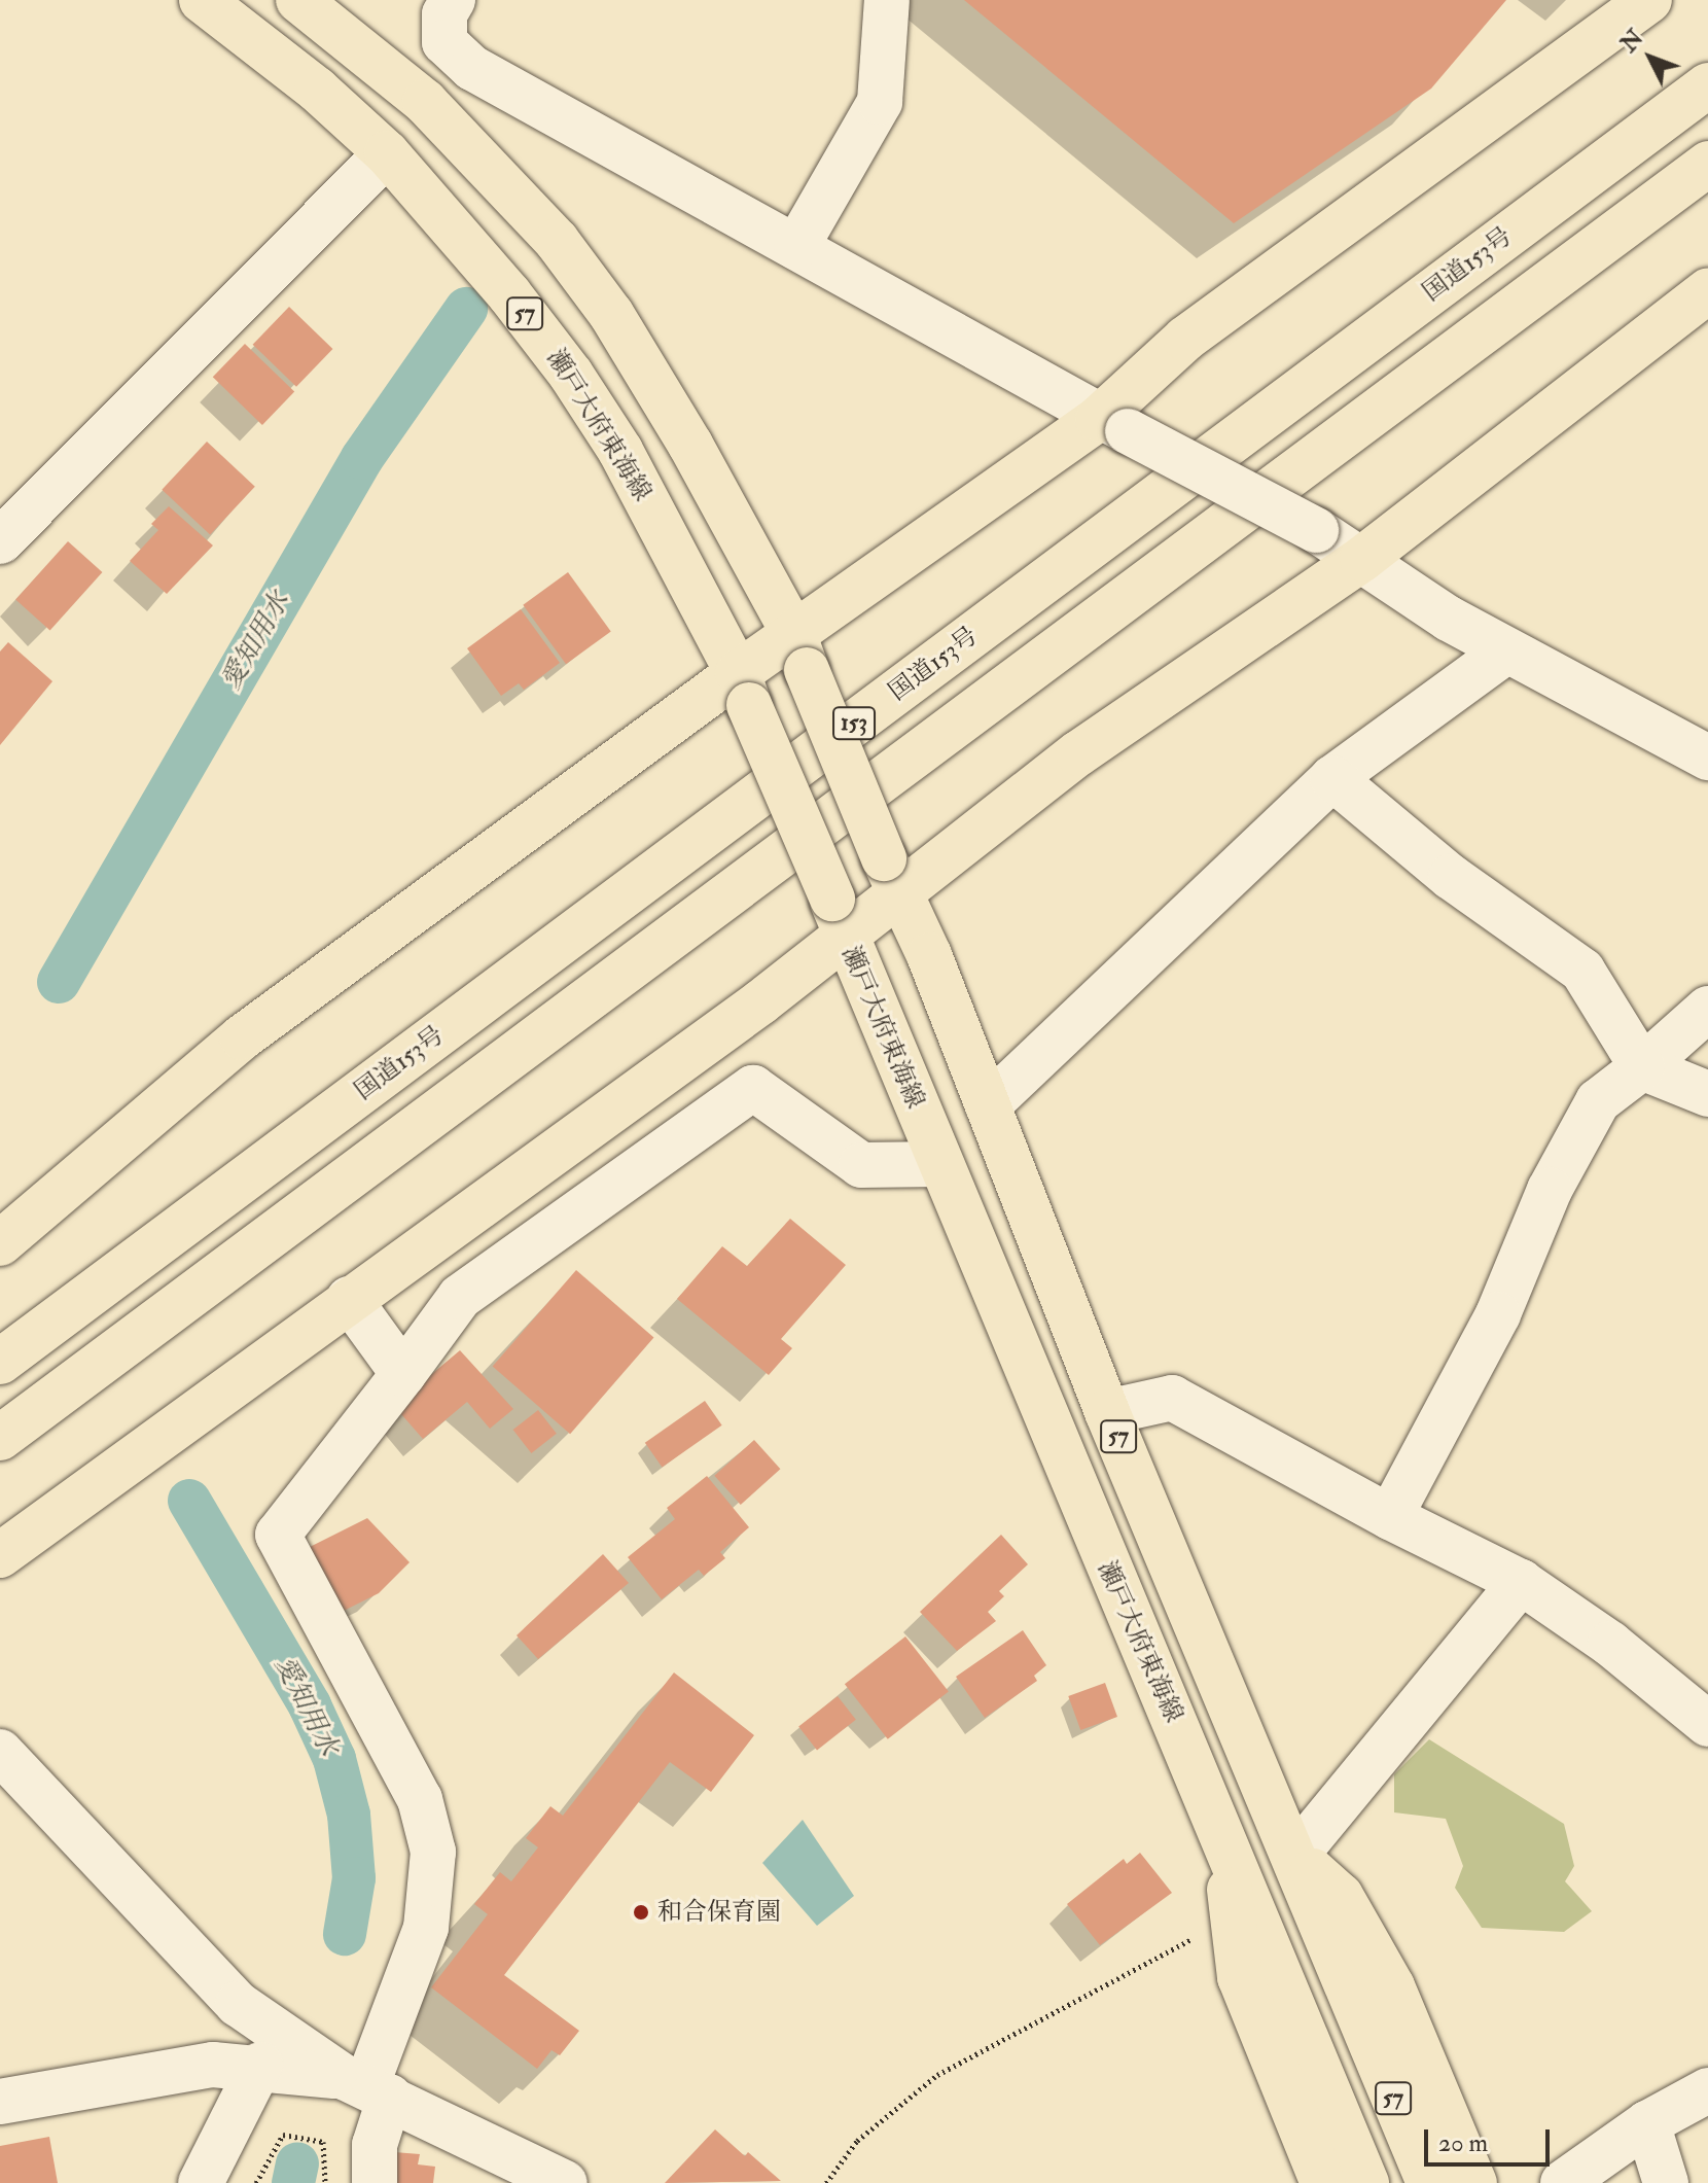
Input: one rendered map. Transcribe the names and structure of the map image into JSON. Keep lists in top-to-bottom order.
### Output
{
  "streets": {
    "main road": [
      "国道153号",
      "57",
      "瀬戸大府東海線",
      "153"
    ]
  },
  "crossings": [
    ["57", "瀬戸大府東海線"]
  ],
  "water": ["愛知用水"],
  "places": ["和合保育園"],
  "scale_bar": "20 m",
  "north": "top left"
}
